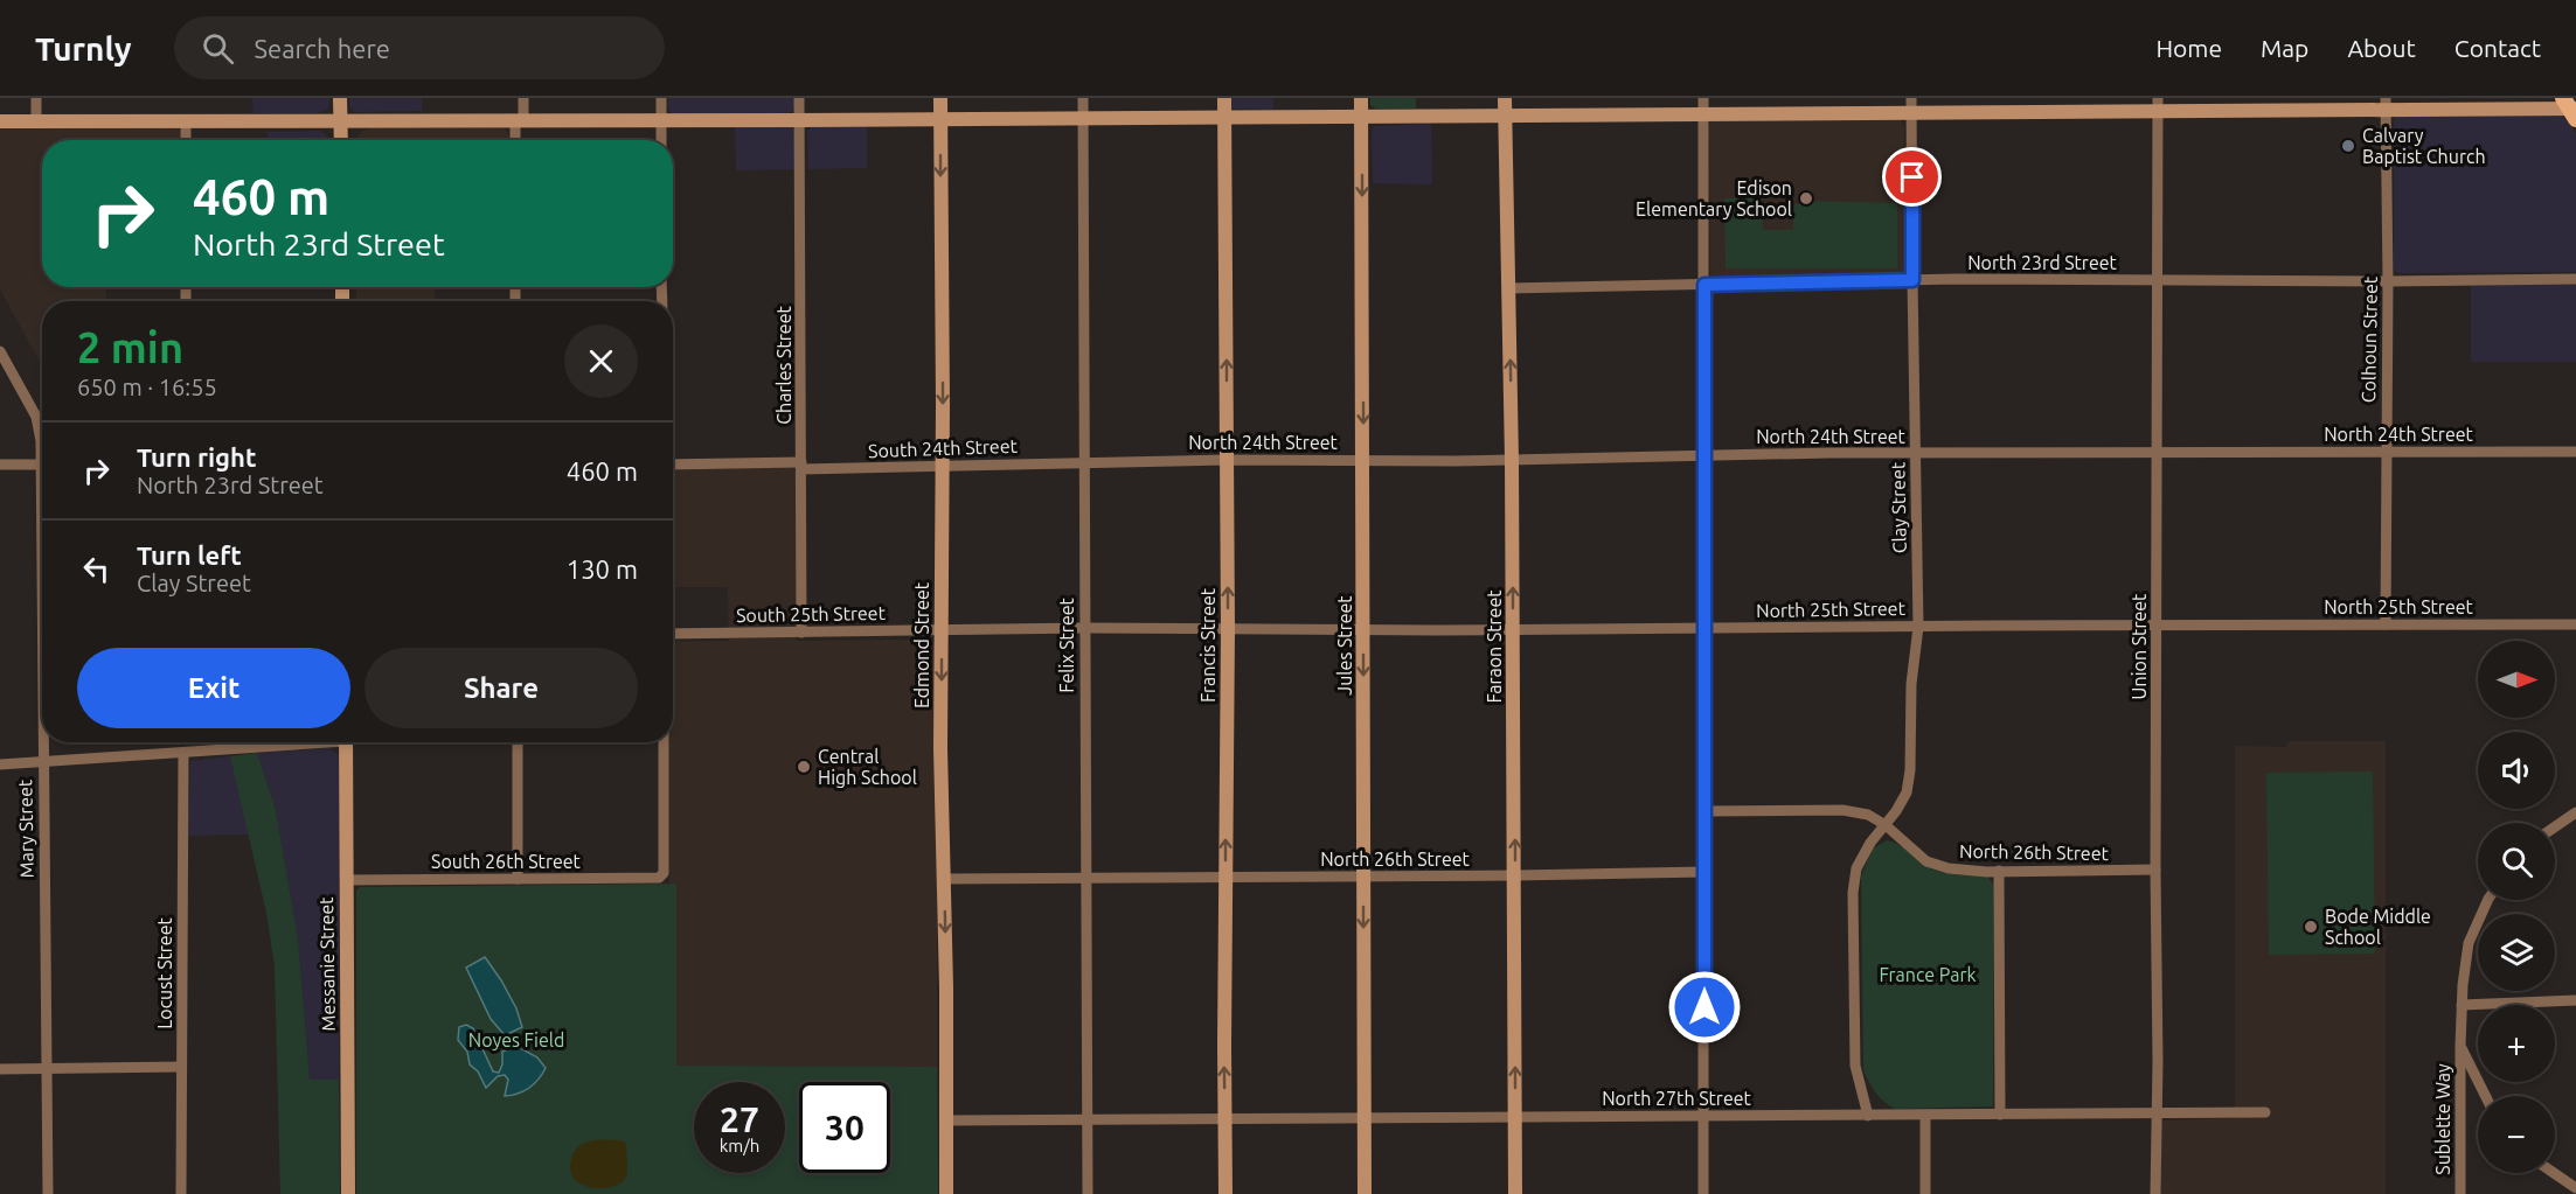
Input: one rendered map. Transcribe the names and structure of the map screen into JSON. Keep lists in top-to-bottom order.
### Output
{
  "streets": {
    "main road": [
      "Edmond Street",
      "Francis Street",
      "Jules Street",
      "Faraon Street",
      "Messanie Street"
    ],
    "street": [
      "North 23rd Street",
      "Colhoun Street",
      "Charles Street",
      "North 24th Street",
      "South 24th Street",
      "Clay Street",
      "North 25th Street",
      "South 25th Street",
      "Felix Street",
      "Union Street",
      "Mary Street",
      "North 26th Street",
      "South 26th Street",
      "Locust Street",
      "North 27th Street",
      "Sublette Way"
    ]
  },
  "crossings": [
    ["North 23rd Street", "Colhoun Street"],
    ["North 23rd Street", "Clay Street"],
    ["North 23rd Street", "Faraon Street"],
    ["North 23rd Street", "Union Street"],
    ["Colhoun Street", "North 24th Street"],
    ["Colhoun Street", "North 25th Street"],
    ["Charles Street", "South 24th Street"],
    ["Charles Street", "South 25th Street"],
    ["North 24th Street", "South 24th Street"],
    ["North 24th Street", "Clay Street"],
    ["North 24th Street", "Felix Street"],
    ["North 24th Street", "Francis Street"],
    ["North 24th Street", "Jules Street"],
    ["North 24th Street", "Faraon Street"],
    ["North 24th Street", "Union Street"],
    ["South 24th Street", "Edmond Street"],
    ["South 24th Street", "Felix Street"],
    ["Clay Street", "North 25th Street"],
    ["Clay Street", "North 26th Street"],
    ["North 25th Street", "South 25th Street"],
    ["North 25th Street", "Felix Street"],
    ["North 25th Street", "Francis Street"],
    ["North 25th Street", "Jules Street"],
    ["North 25th Street", "Faraon Street"],
    ["North 25th Street", "Union Street"],
    ["South 25th Street", "Edmond Street"],
    ["South 25th Street", "Felix Street"],
    ["Edmond Street", "North 27th Street"],
    ["Felix Street", "North 26th Street"],
    ["Felix Street", "North 27th Street"],
    ["Francis Street", "North 26th Street"],
    ["Francis Street", "North 27th Street"],
    ["Jules Street", "North 26th Street"],
    ["Jules Street", "North 27th Street"],
    ["Faraon Street", "North 26th Street"],
    ["Faraon Street", "North 27th Street"],
    ["Union Street", "North 26th Street"],
    ["Union Street", "North 27th Street"],
    ["South 26th Street", "Messanie Street"]
  ],
  "one_way": [
    "Edmond Street",
    "Francis Street",
    "Jules Street",
    "Faraon Street"
  ],
  "parks": ["France Park", "Noyes Field"],
  "places": [
    "Calvary Baptist Church",
    "Edison Elementary School",
    "Central High School",
    "Bode Middle School"
  ],
  "north": "right",
  "page": {
    "header": "Turnly",
    "search": "Search here",
    "nav": [
      "Home",
      "Map",
      "About",
      "Contact"
    ],
    "turn": ["460 m", "North 23rd Street"],
    "heading": ["2 min", "650 m · 16:55"],
    "list": [
      {
        "name": "Turn right",
        "note": "North 23rd Street",
        "value": "460 m"
      },
      {
        "name": "Turn left",
        "note": "Clay Street",
        "value": "130 m"
      }
    ],
    "buttons": ["Exit", "Share"],
    "map_buttons": ["+", "−"],
    "speed": "27 km/h",
    "limit": "30"
  }
}
